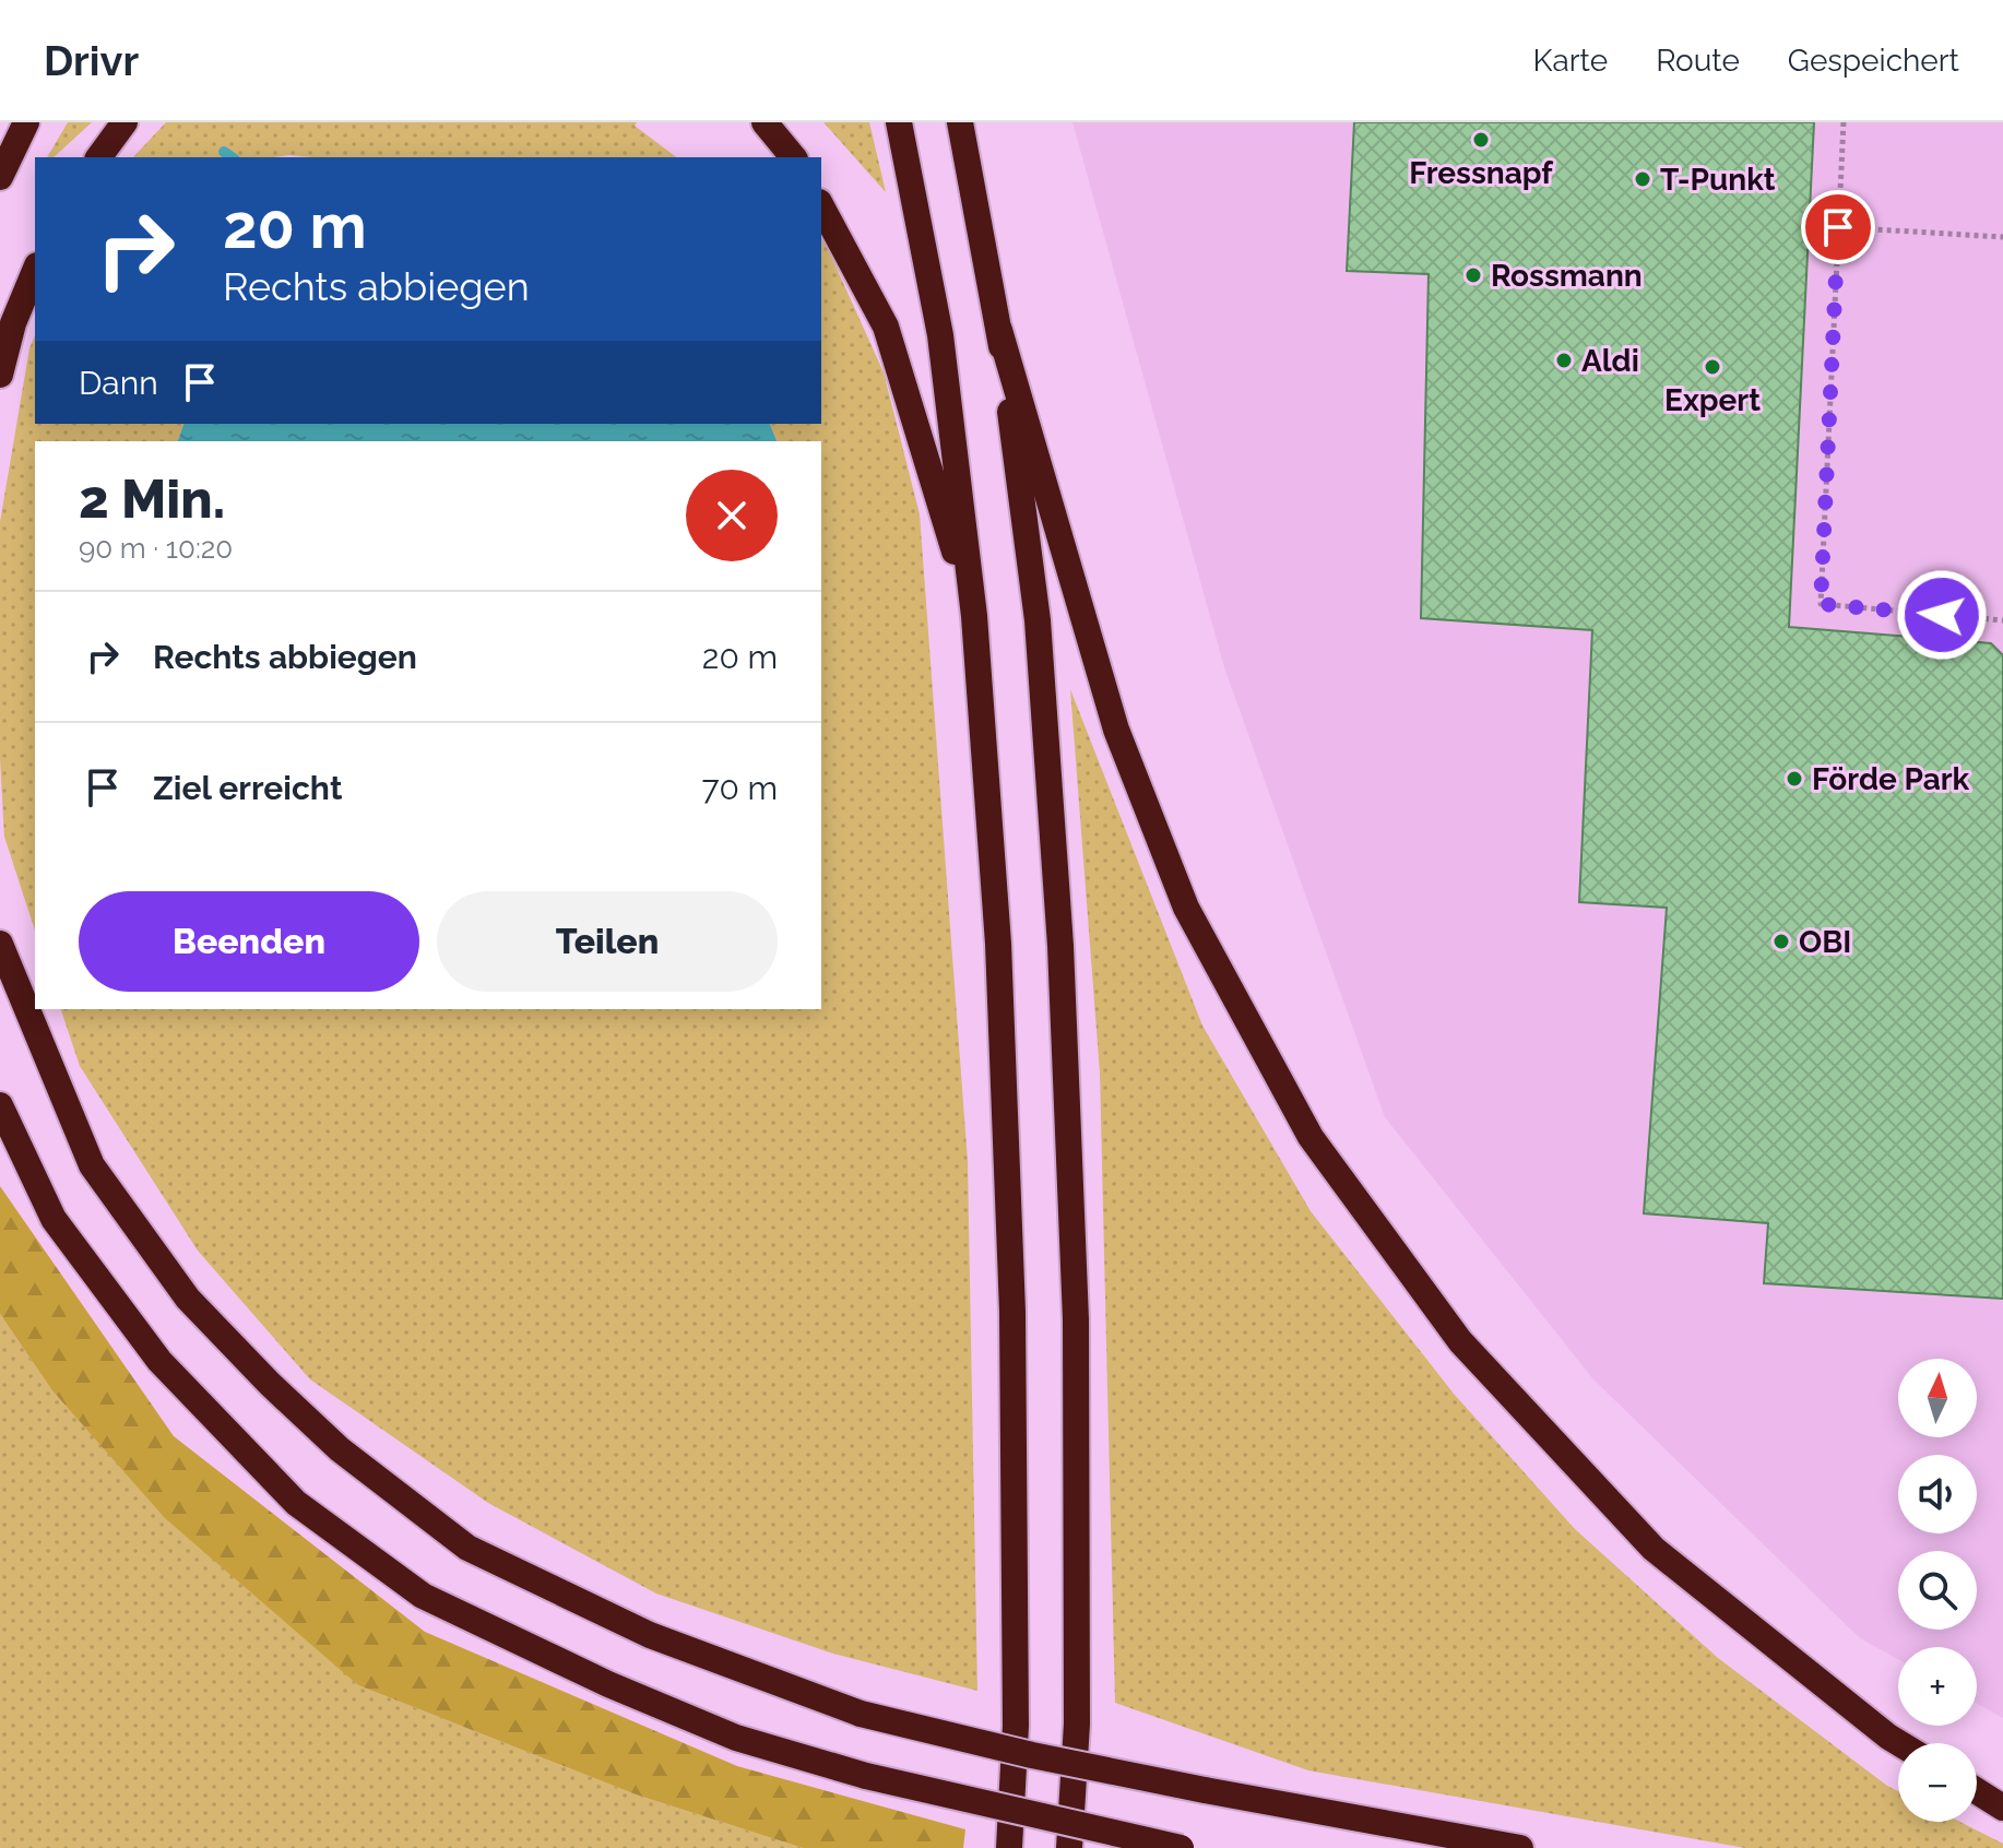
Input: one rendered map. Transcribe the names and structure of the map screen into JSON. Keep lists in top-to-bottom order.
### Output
{
  "places": [
    "Fressnapf",
    "T-Punkt",
    "Rossmann",
    "Aldi",
    "Expert",
    "Förde Park",
    "OBI"
  ],
  "north": "top",
  "page": {
    "header": "Drivr",
    "nav": ["Karte", "Route", "Gespeichert"],
    "turn": ["20 m", "Rechts abbiegen"],
    "then": "Dann",
    "heading": ["2 Min.", "90 m · 10:20"],
    "list": [
      {
        "name": "Rechts abbiegen",
        "value": "20 m"
      },
      {
        "name": "Ziel erreicht",
        "value": "70 m"
      }
    ],
    "buttons": ["Beenden", "Teilen"],
    "map_buttons": ["+", "−"]
  }
}
